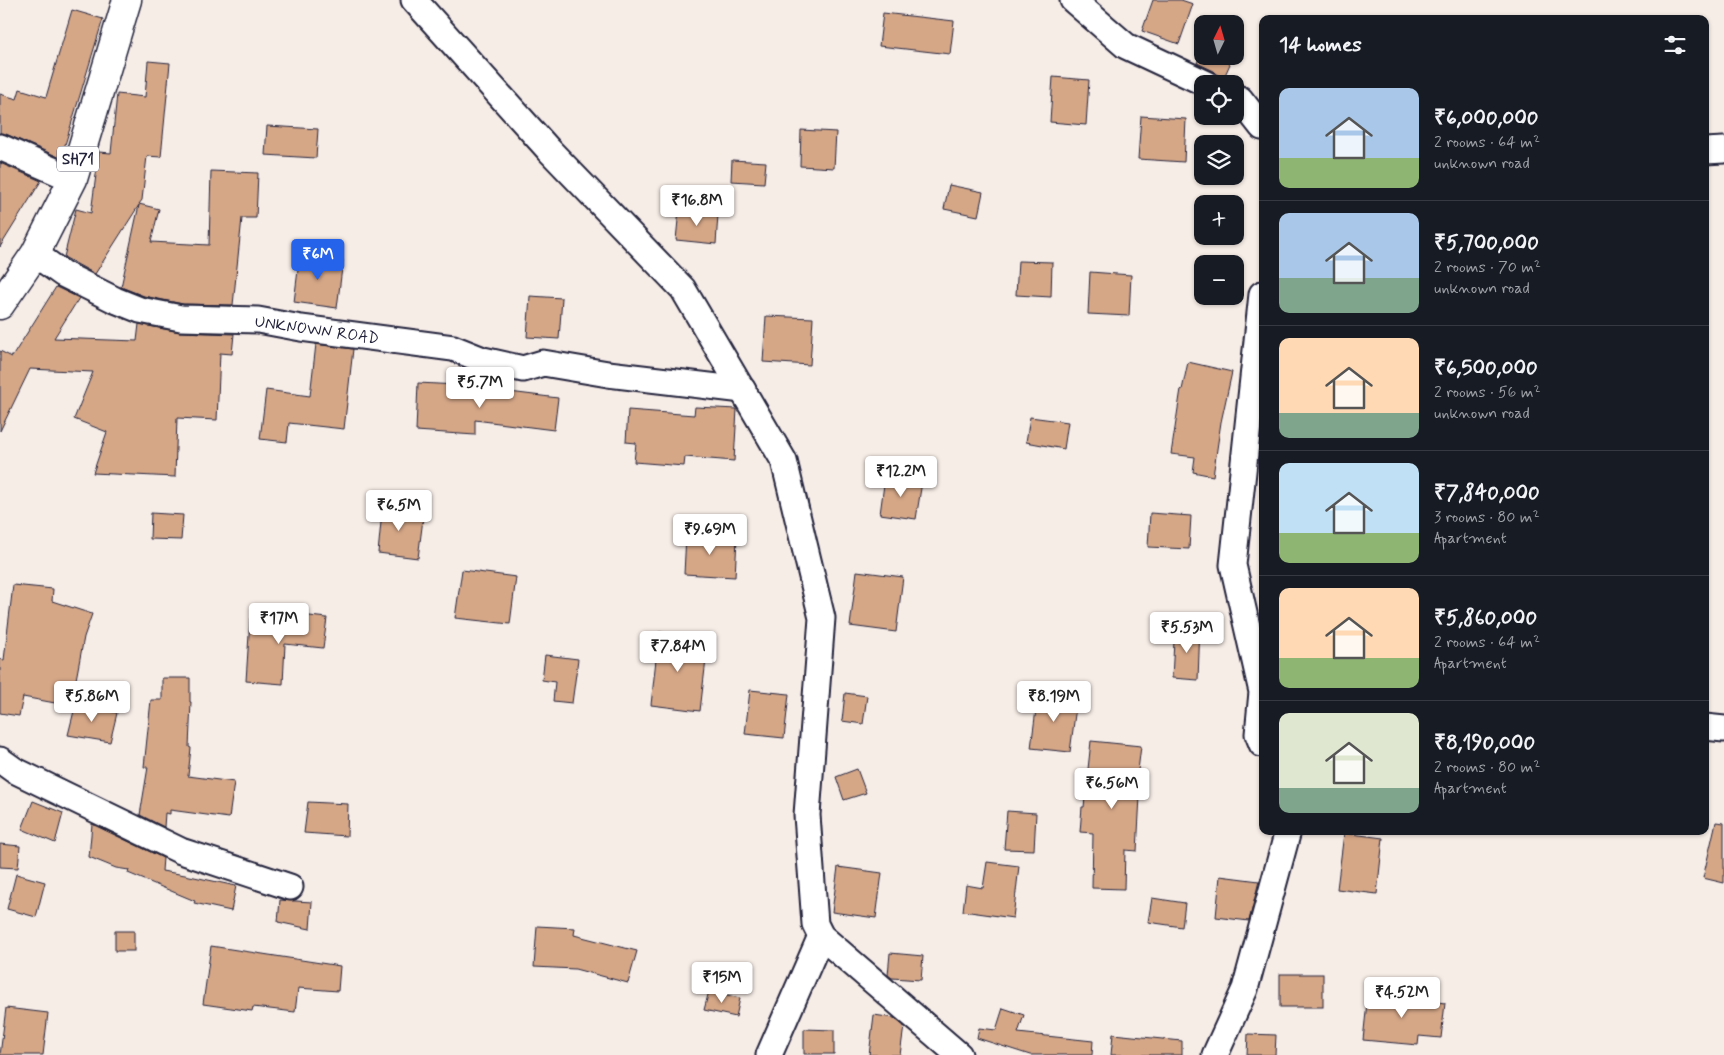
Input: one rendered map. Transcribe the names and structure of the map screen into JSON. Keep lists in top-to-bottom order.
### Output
{
  "streets": {
    "main road": ["SH71"],
    "street": ["UNKNOWN ROAD"]
  },
  "crossings": [
    ["SH71", "UNKNOWN ROAD"]
  ],
  "north": "top",
  "page": {
    "map_buttons": ["+", "−"],
    "heading": "14 homes",
    "list": [
      {
        "name": "₹6,000,000",
        "note": "2 rooms · 64 m² · unknown road"
      },
      {
        "name": "₹5,700,000",
        "note": "2 rooms · 70 m² · unknown road"
      },
      {
        "name": "₹6,500,000",
        "note": "2 rooms · 56 m² · unknown road"
      },
      {
        "name": "₹7,840,000",
        "note": "3 rooms · 80 m² · Apartment"
      },
      {
        "name": "₹5,860,000",
        "note": "2 rooms · 64 m² · Apartment"
      },
      {
        "name": "₹8,190,000",
        "note": "2 rooms · 80 m² · Apartment"
      }
    ],
    "price": [
      "₹16.8M",
      "₹6M",
      "₹5.7M",
      "₹12.2M",
      "₹6.5M",
      "₹9.69M",
      "₹17M",
      "₹5.53M",
      "₹7.84M",
      "₹5.86M",
      "₹8.19M",
      "₹6.56M",
      "₹15M",
      "₹4.52M"
    ]
  }
}
